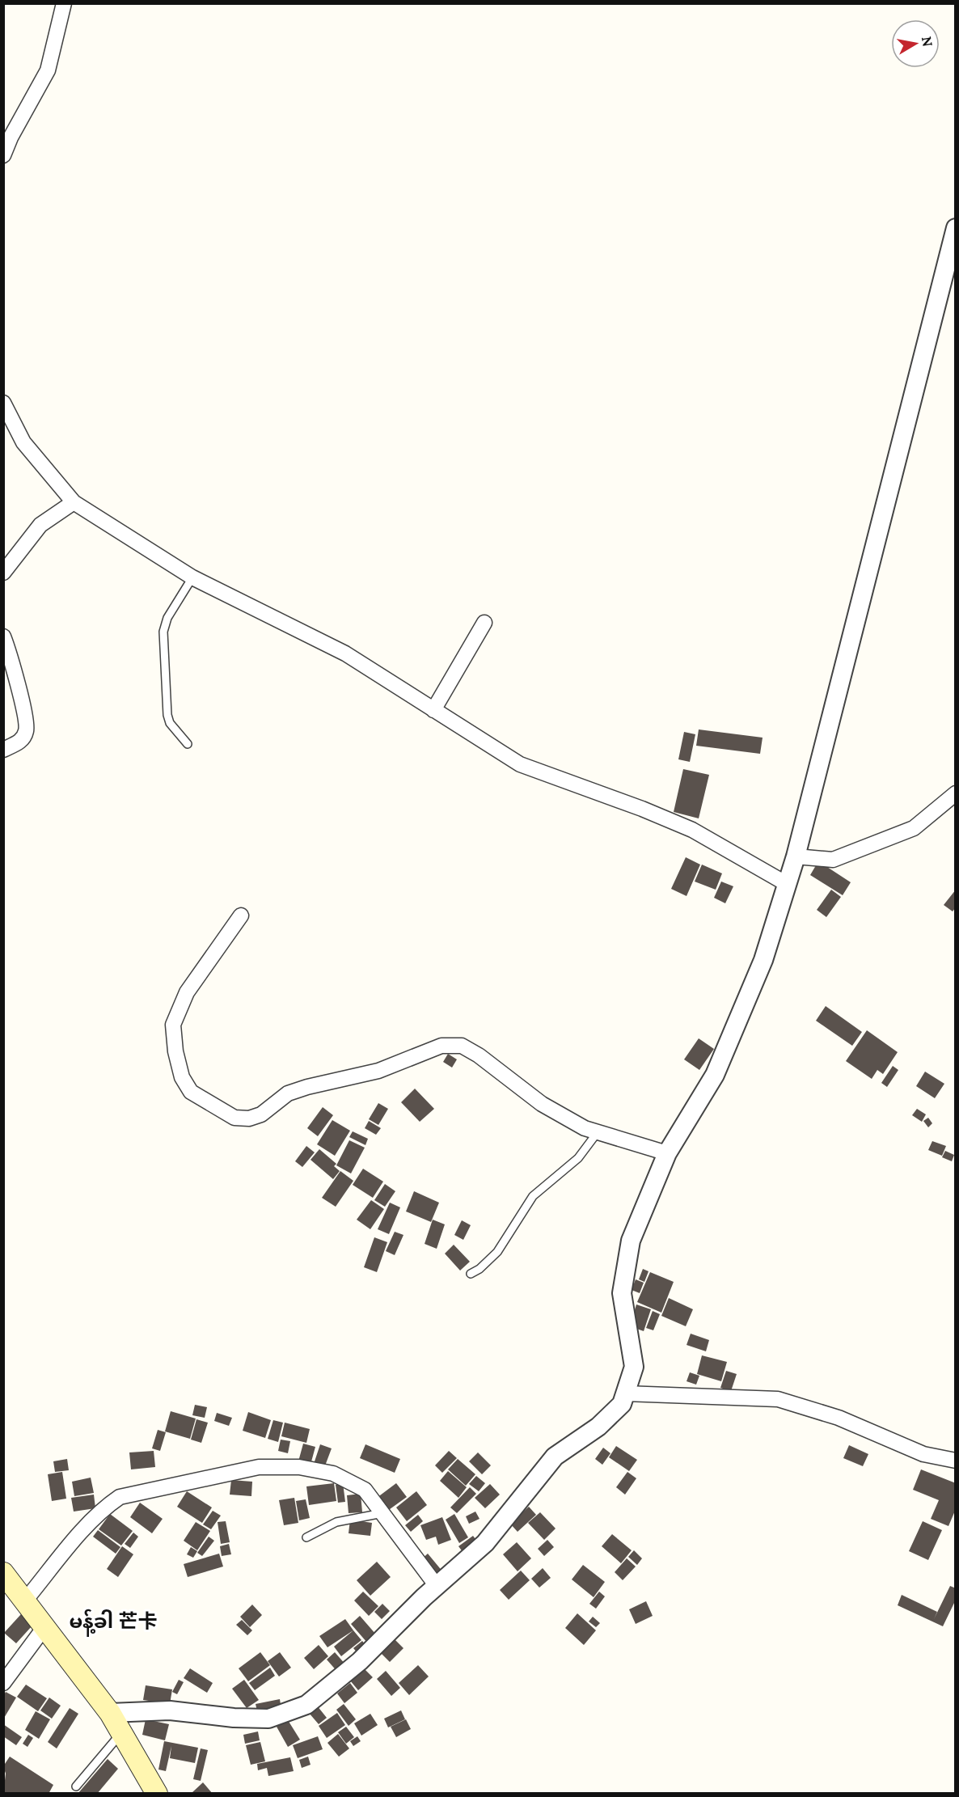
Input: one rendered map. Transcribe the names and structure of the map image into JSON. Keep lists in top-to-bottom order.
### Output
{
  "districts": ["မန့်ခါ 芒卡"],
  "north": "right"
}
